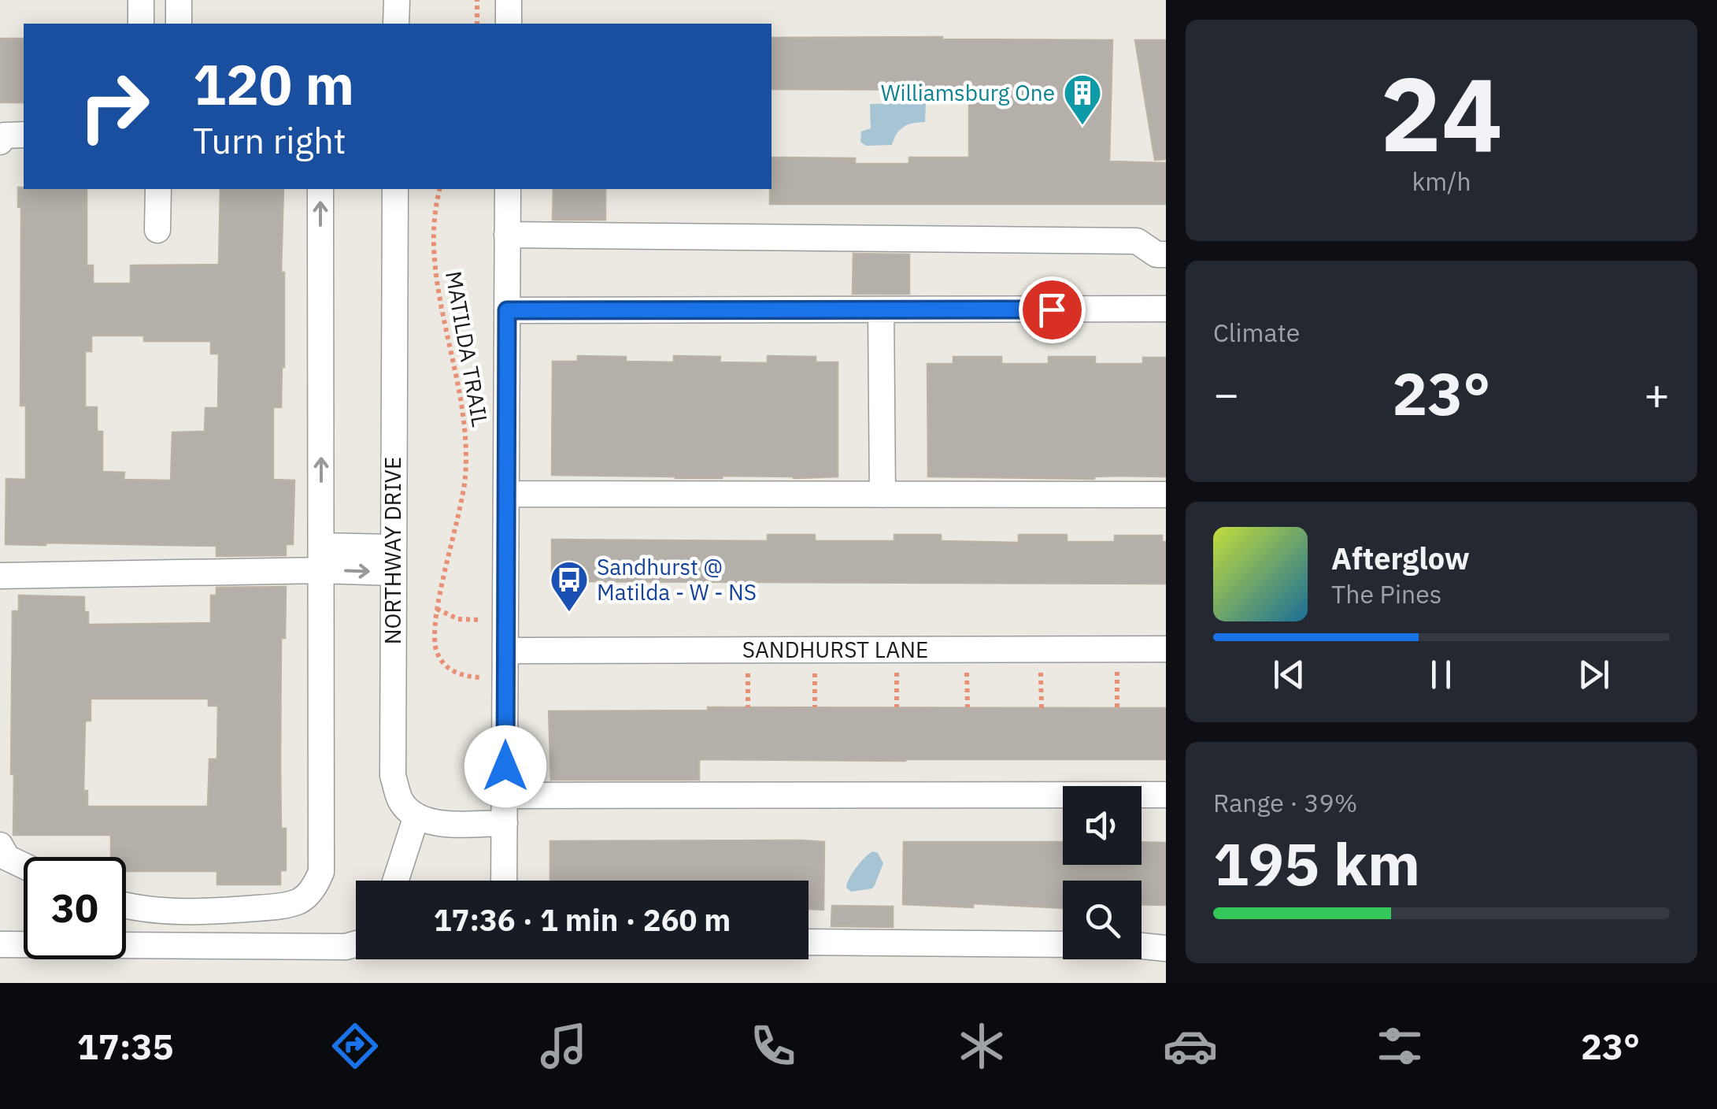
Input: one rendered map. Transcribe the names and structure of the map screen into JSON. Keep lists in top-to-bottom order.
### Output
{
  "streets": {
    "street": ["NORTHWAY DRIVE", "SANDHURST LANE"],
    "path": ["MATILDA TRAIL"]
  },
  "places": {
    "building": ["Williamsburg One"],
    "bus stop": ["Sandhurst @ Matilda - W - NS"]
  },
  "page": {
    "tile": [
      ["24", "km/h"],
      "Climate",
      ["Range · 39%", "195 km"]
    ],
    "turn": ["120 m", "Turn right"],
    "heat": ["−", "23°", "+"],
    "song": ["Afterglow", "The Pines"],
    "limit": "30",
    "trip": "17:36 · 1 min · 260 m",
    "tabs": ["17:35", "23°"]
  }
}
